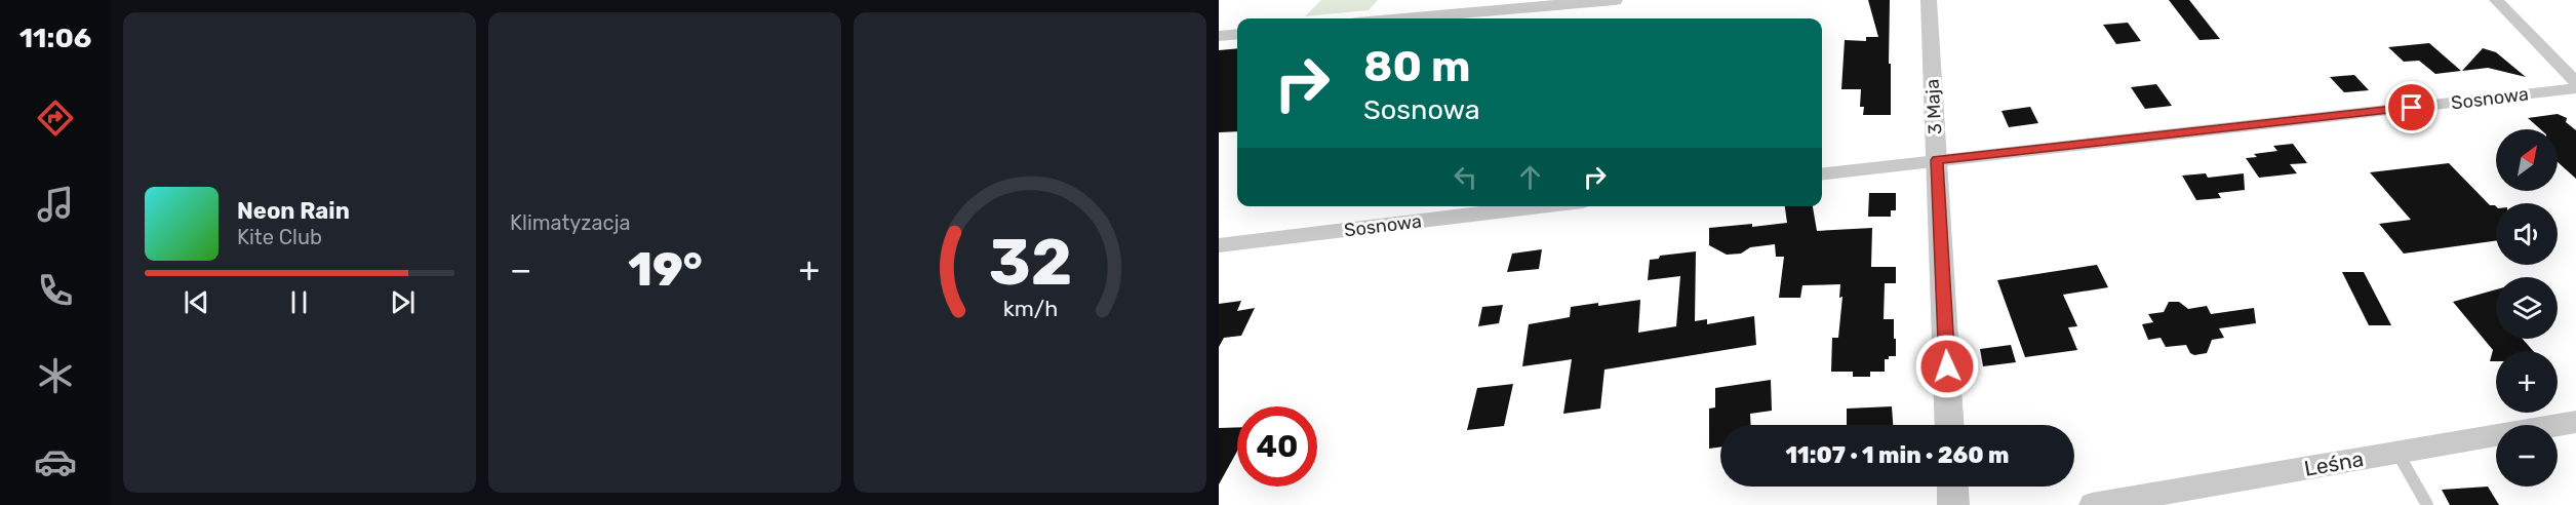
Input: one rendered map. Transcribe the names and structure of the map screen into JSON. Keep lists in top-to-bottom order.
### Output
{
  "streets": {
    "street": ["Sosnowa", "3 Maja", "Leśna"]
  },
  "crossings": [
    ["Sosnowa", "3 Maja"]
  ],
  "north": "top right",
  "page": {
    "tabs": "11:06",
    "tile": "Klimatyzacja",
    "turn": ["80 m", "Sosnowa"],
    "map_buttons": ["+", "−"],
    "song": ["Neon Rain", "Kite Club"],
    "heat": ["−", "19°", "+"],
    "limit": "40",
    "trip": "11:07 · 1 min · 260 m",
    "gauge": ["32", "km/h"]
  }
}
